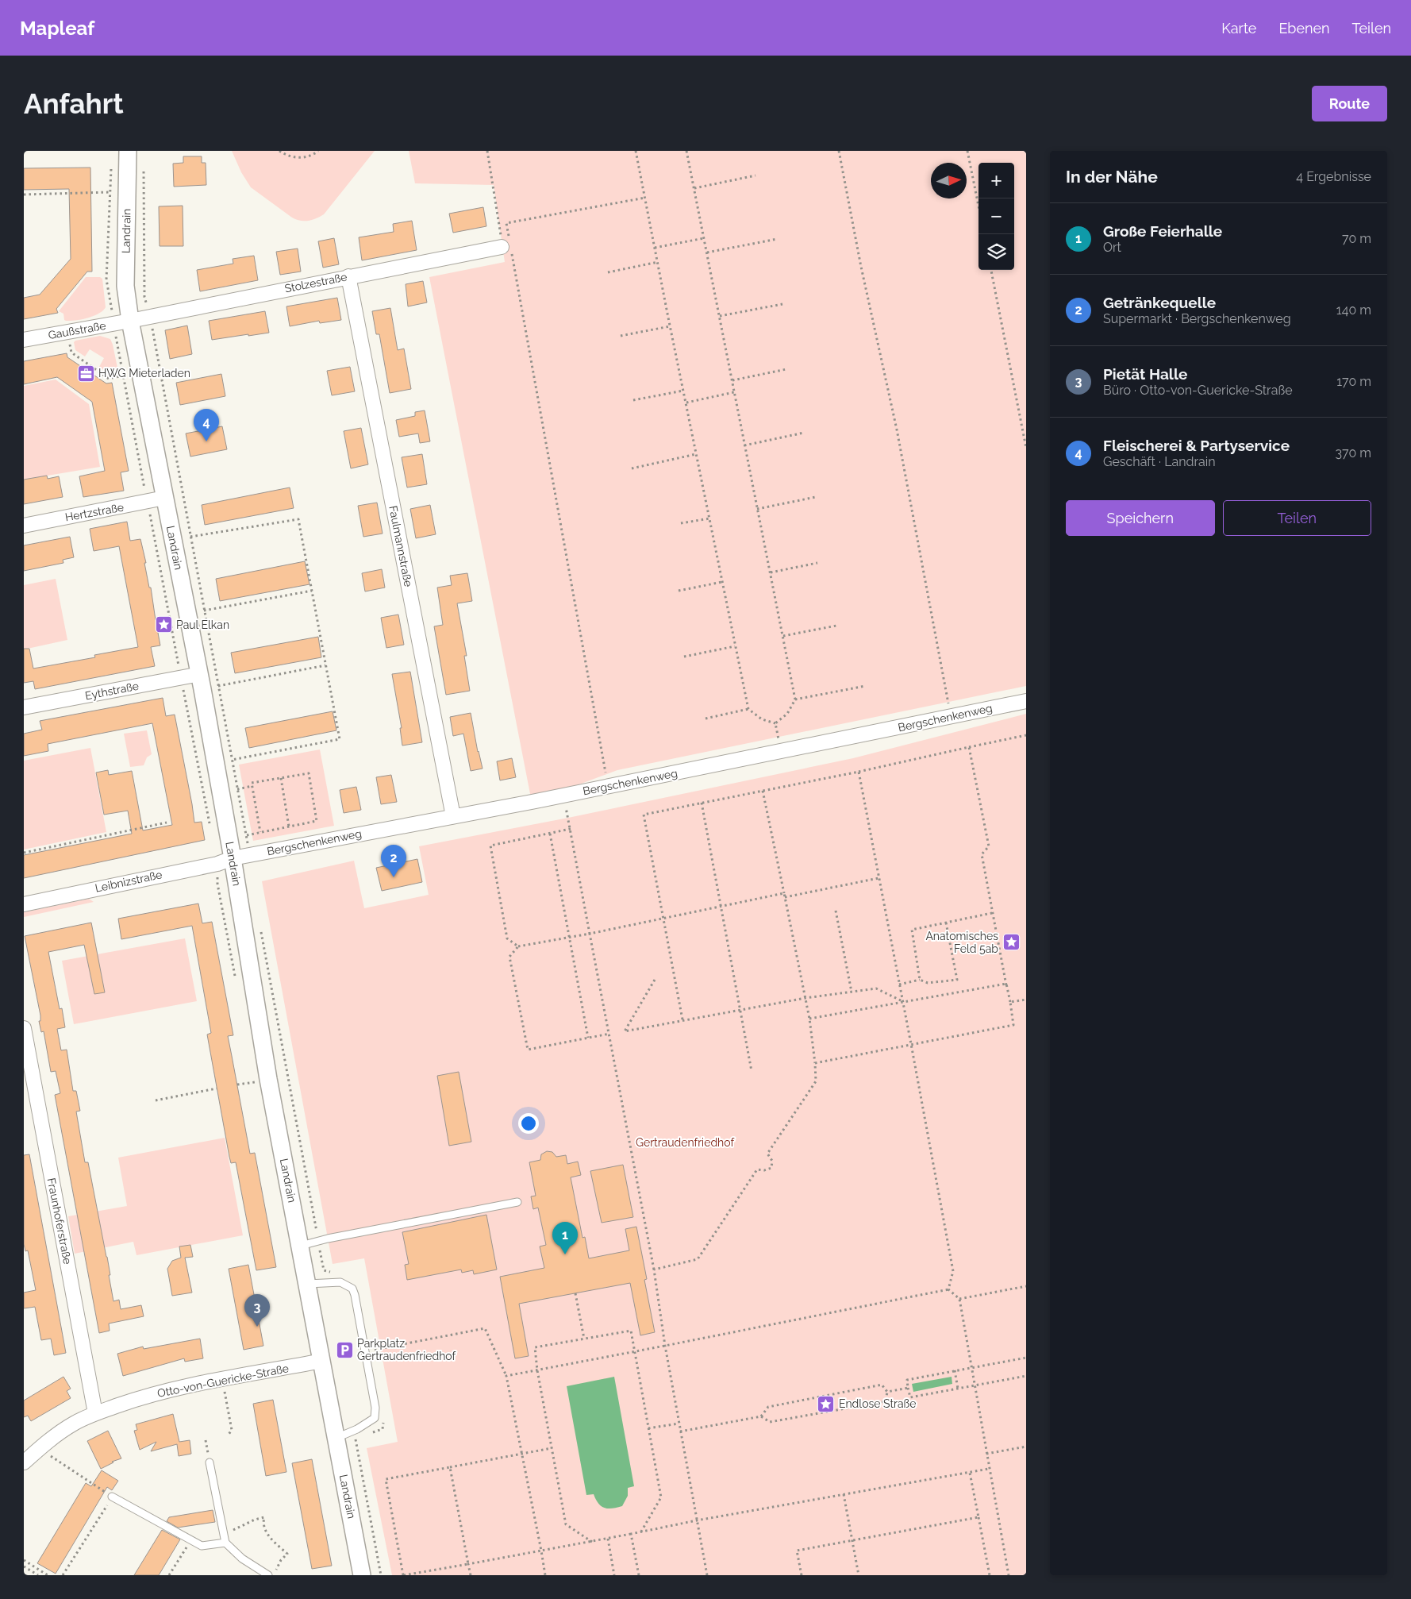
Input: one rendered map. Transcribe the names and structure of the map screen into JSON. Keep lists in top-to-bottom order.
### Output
{
  "streets": {
    "street": [
      "Landrain",
      "Stolzestraße",
      "Gaußstraße",
      "Hertzstraße",
      "Faulmannstraße",
      "Eythstraße",
      "Bergschenkenweg",
      "Leibnizstraße",
      "Fraunhoferstraße",
      "Otto-von-Guericke-Straße"
    ]
  },
  "crossings": [
    ["Landrain", "Stolzestraße"],
    ["Landrain", "Gaußstraße"],
    ["Landrain", "Hertzstraße"],
    ["Landrain", "Eythstraße"],
    ["Landrain", "Bergschenkenweg"],
    ["Landrain", "Leibnizstraße"],
    ["Landrain", "Otto-von-Guericke-Straße"],
    ["Stolzestraße", "Gaußstraße"],
    ["Stolzestraße", "Faulmannstraße"],
    ["Faulmannstraße", "Bergschenkenweg"],
    ["Bergschenkenweg", "Leibnizstraße"],
    ["Fraunhoferstraße", "Otto-von-Guericke-Straße"]
  ],
  "parks": ["Gertraudenfriedhof"],
  "places": {
    "office": ["HWG Mieterladen"],
    "place": ["Paul Elkan", "Anatomisches Feld 5ab", "Endlose Straße"],
    "parking": ["Parkplatz Gertraudenfriedhof"]
  },
  "north": "right",
  "page": {
    "header": "Mapleaf",
    "nav": ["Karte", "Ebenen", "Teilen"],
    "buttons": [
      "Route",
      ["Speichern", "Teilen"]
    ],
    "title": "Anfahrt",
    "heading": ["In der Nähe", "4 Ergebnisse"],
    "map_buttons": ["+", "−"],
    "list": [
      {
        "mark": "1",
        "name": "Große Feierhalle",
        "note": "Ort",
        "value": "70 m"
      },
      {
        "mark": "2",
        "name": "Getränkequelle",
        "note": "Supermarkt · Bergschenkenweg",
        "value": "140 m"
      },
      {
        "mark": "3",
        "name": "Pietät Halle",
        "note": "Büro · Otto-von-Guericke-Straße",
        "value": "170 m"
      },
      {
        "mark": "4",
        "name": "Fleischerei & Partyservice",
        "note": "Geschäft · Landrain",
        "value": "370 m"
      }
    ],
    "pins": [
      "4",
      "2",
      "1",
      "3"
    ]
  }
}
